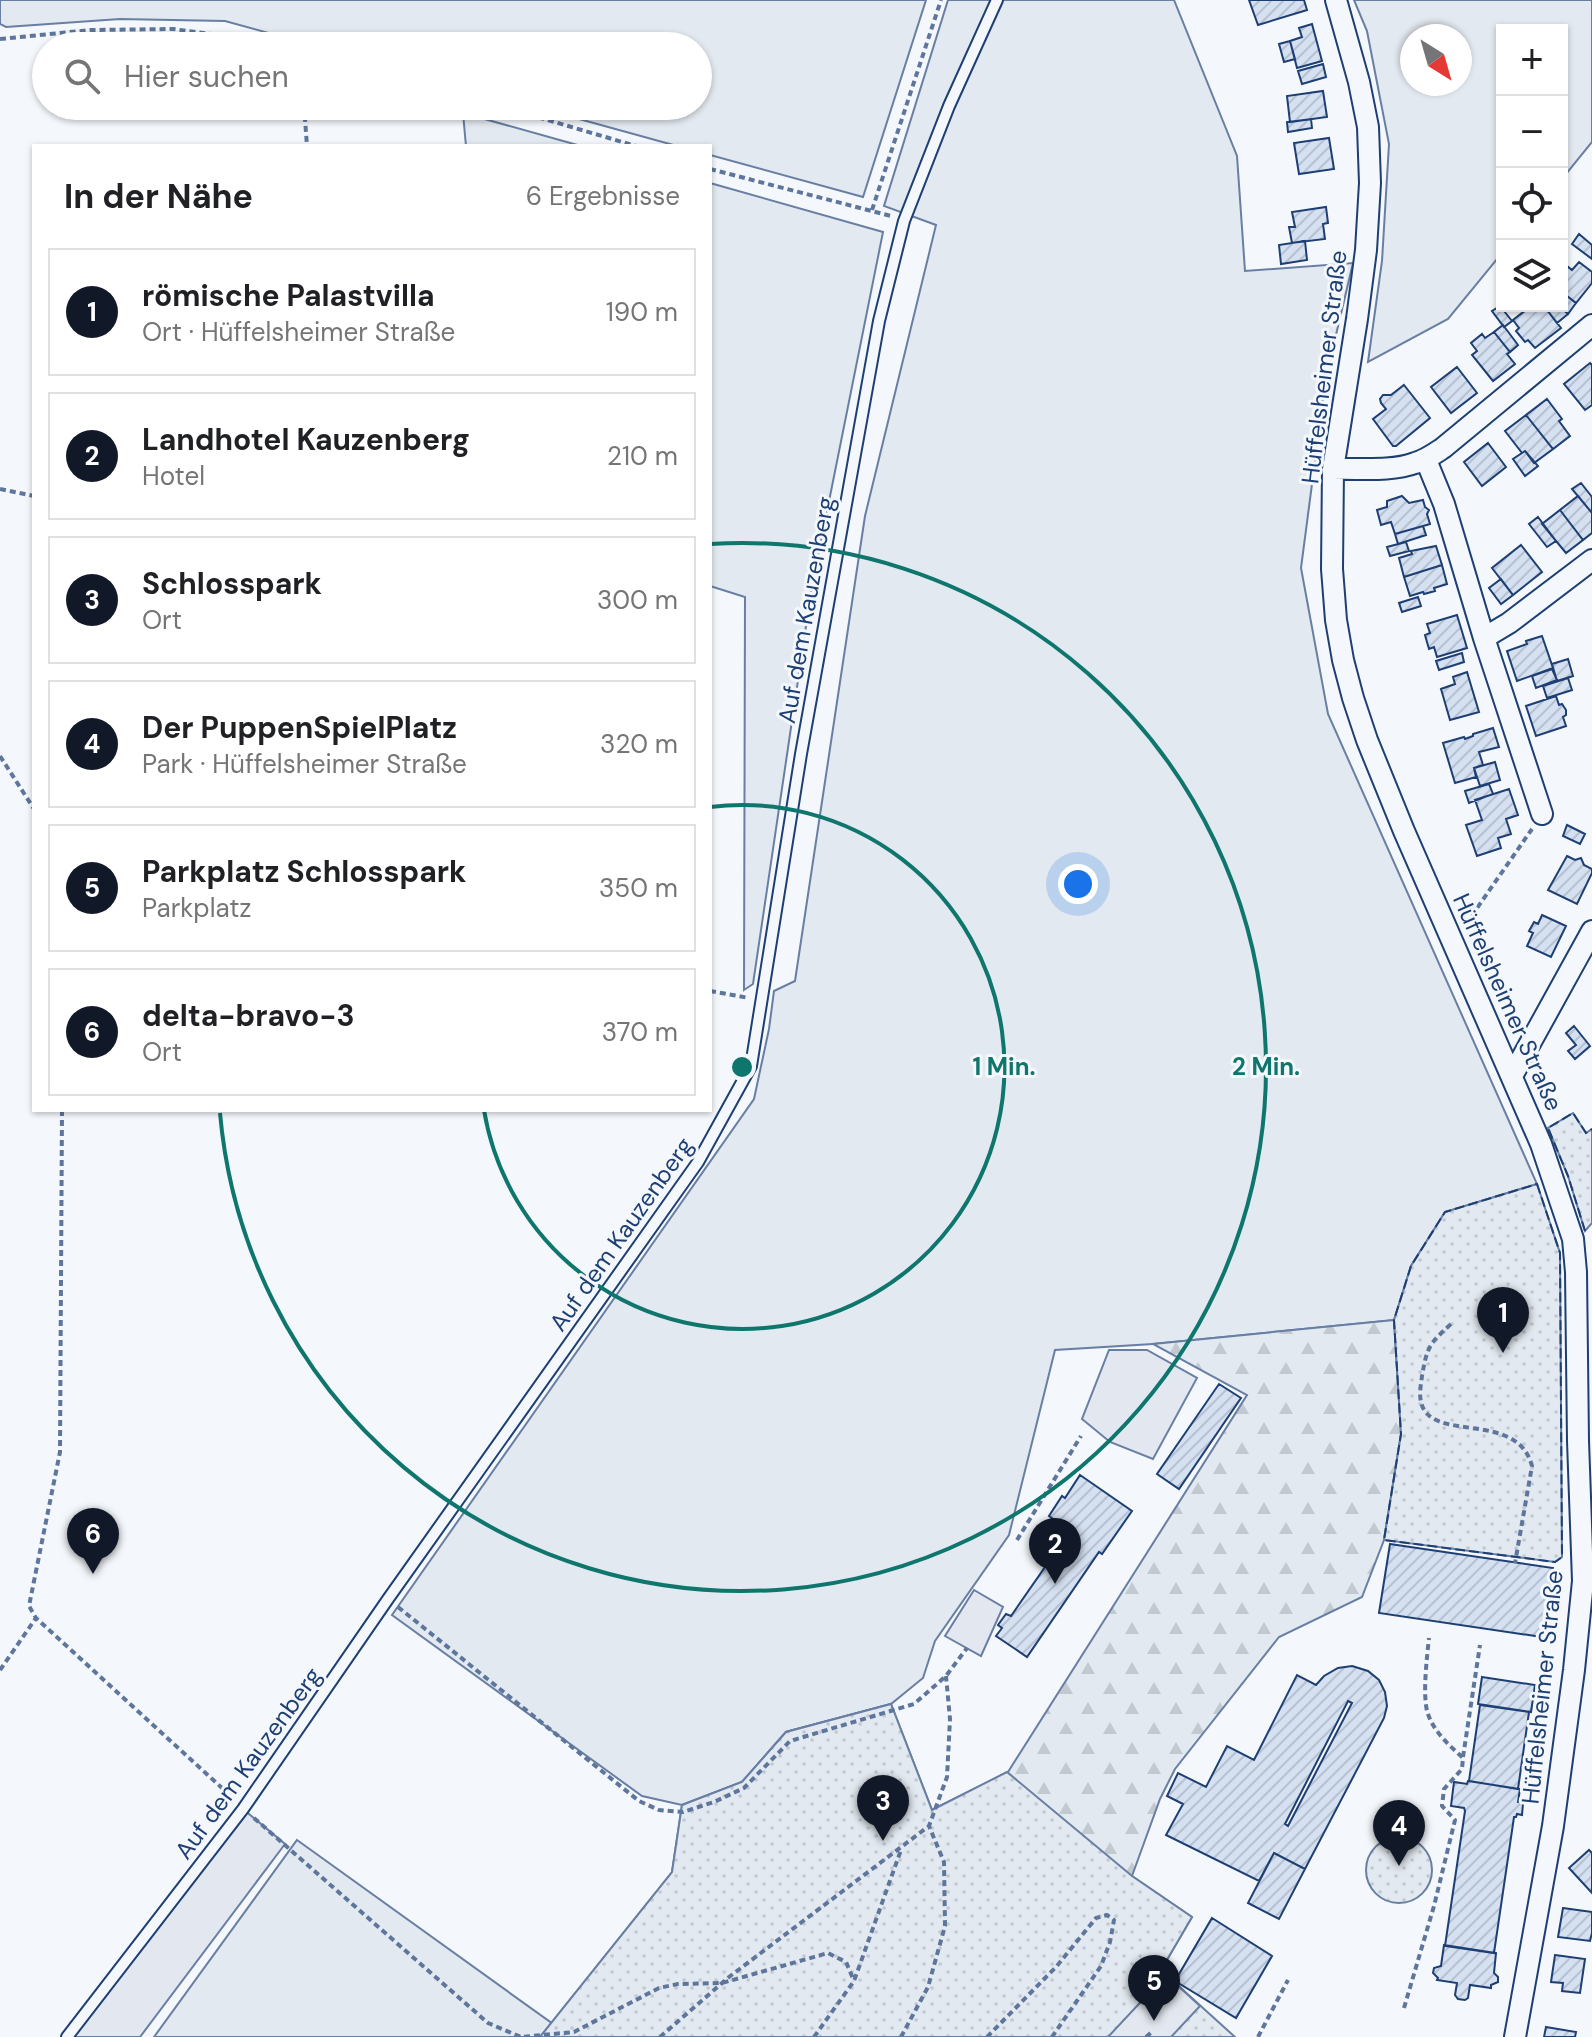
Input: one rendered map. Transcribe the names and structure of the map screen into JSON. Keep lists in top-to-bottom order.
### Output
{
  "streets": {
    "street": ["Hüffelsheimer Straße"],
    "lane": ["Auf dem Kauzenberg"]
  },
  "north": "bottom right",
  "page": {
    "map_buttons": ["+", "−"],
    "search": "Hier suchen",
    "heading": ["In der Nähe", "6 Ergebnisse"],
    "list": [
      {
        "mark": "1",
        "name": "römische Palastvilla",
        "note": "Ort · Hüffelsheimer Straße",
        "value": "190 m"
      },
      {
        "mark": "2",
        "name": "Landhotel Kauzenberg",
        "note": "Hotel",
        "value": "210 m"
      },
      {
        "mark": "3",
        "name": "Schlosspark",
        "note": "Ort",
        "value": "300 m"
      },
      {
        "mark": "4",
        "name": "Der PuppenSpielPlatz",
        "note": "Park · Hüffelsheimer Straße",
        "value": "320 m"
      },
      {
        "mark": "5",
        "name": "Parkplatz Schlosspark",
        "note": "Parkplatz",
        "value": "350 m"
      },
      {
        "mark": "6",
        "name": "delta-bravo-3",
        "note": "Ort",
        "value": "370 m"
      }
    ],
    "pins": [
      "1",
      "6",
      "2",
      "3",
      "4",
      "5"
    ]
  },
  "rings": ["1 Min.", "2 Min."]
}
